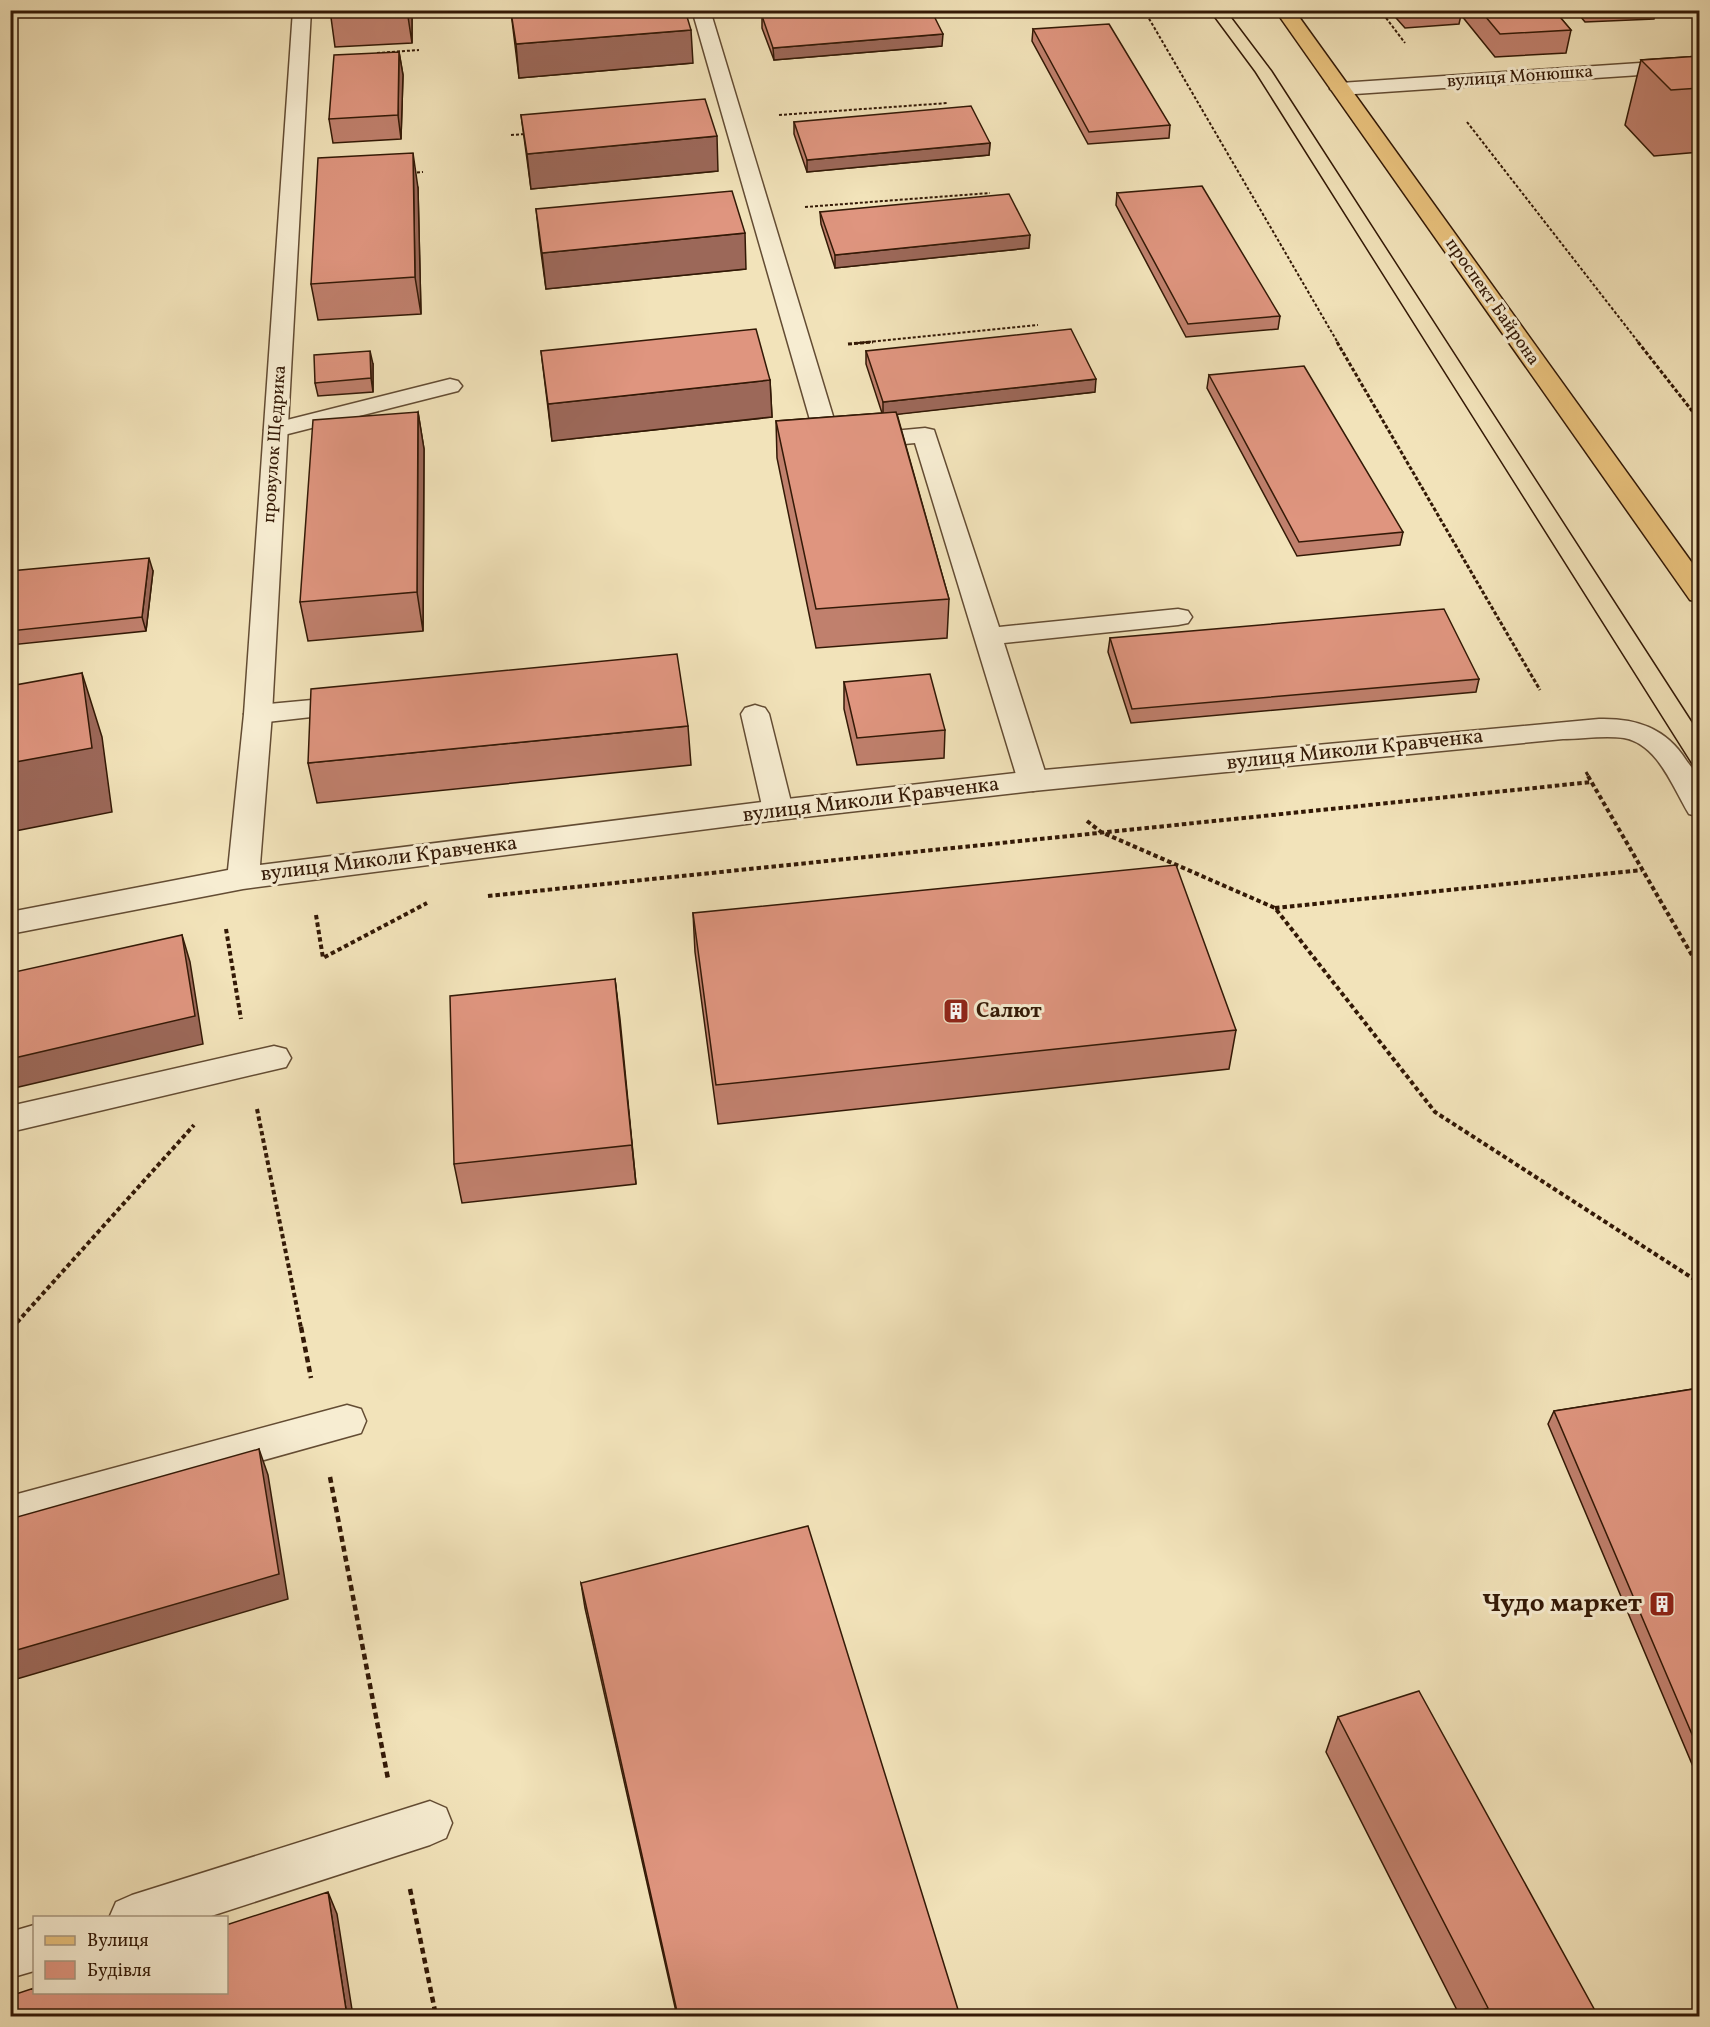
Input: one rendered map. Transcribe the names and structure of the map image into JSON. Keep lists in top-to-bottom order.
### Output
{
  "streets": {
    "main road": ["проспект Байрона"],
    "street": ["вулиця Монюшка", "провулок Щедрика", "вулиця Миколи Кравченка"]
  },
  "crossings": [
    ["вулиця Монюшка", "проспект Байрона"],
    ["провулок Щедрика", "вулиця Миколи Кравченка"]
  ],
  "places": {
    "building": ["Салют", "Чудо маркет"]
  },
  "legend": ["Вулиця", "Будівля"]
}
